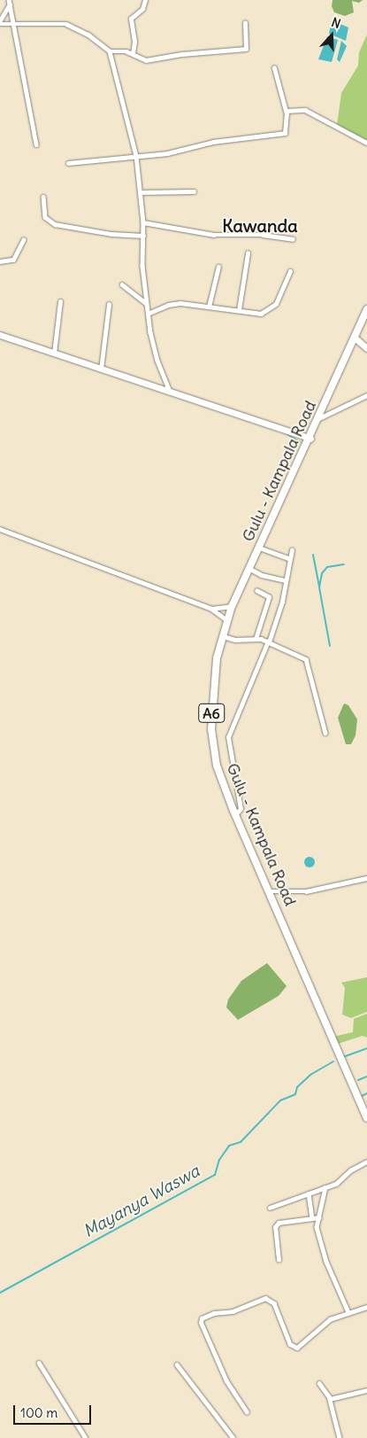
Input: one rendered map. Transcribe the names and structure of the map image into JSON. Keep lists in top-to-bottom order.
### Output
{
  "streets": {
    "main road": ["Gulu - Kampala Road", "A6"]
  },
  "districts": ["Kawanda"],
  "water": ["Mayanya Waswa"],
  "scale_bar": "100 m",
  "north": "top"
}
